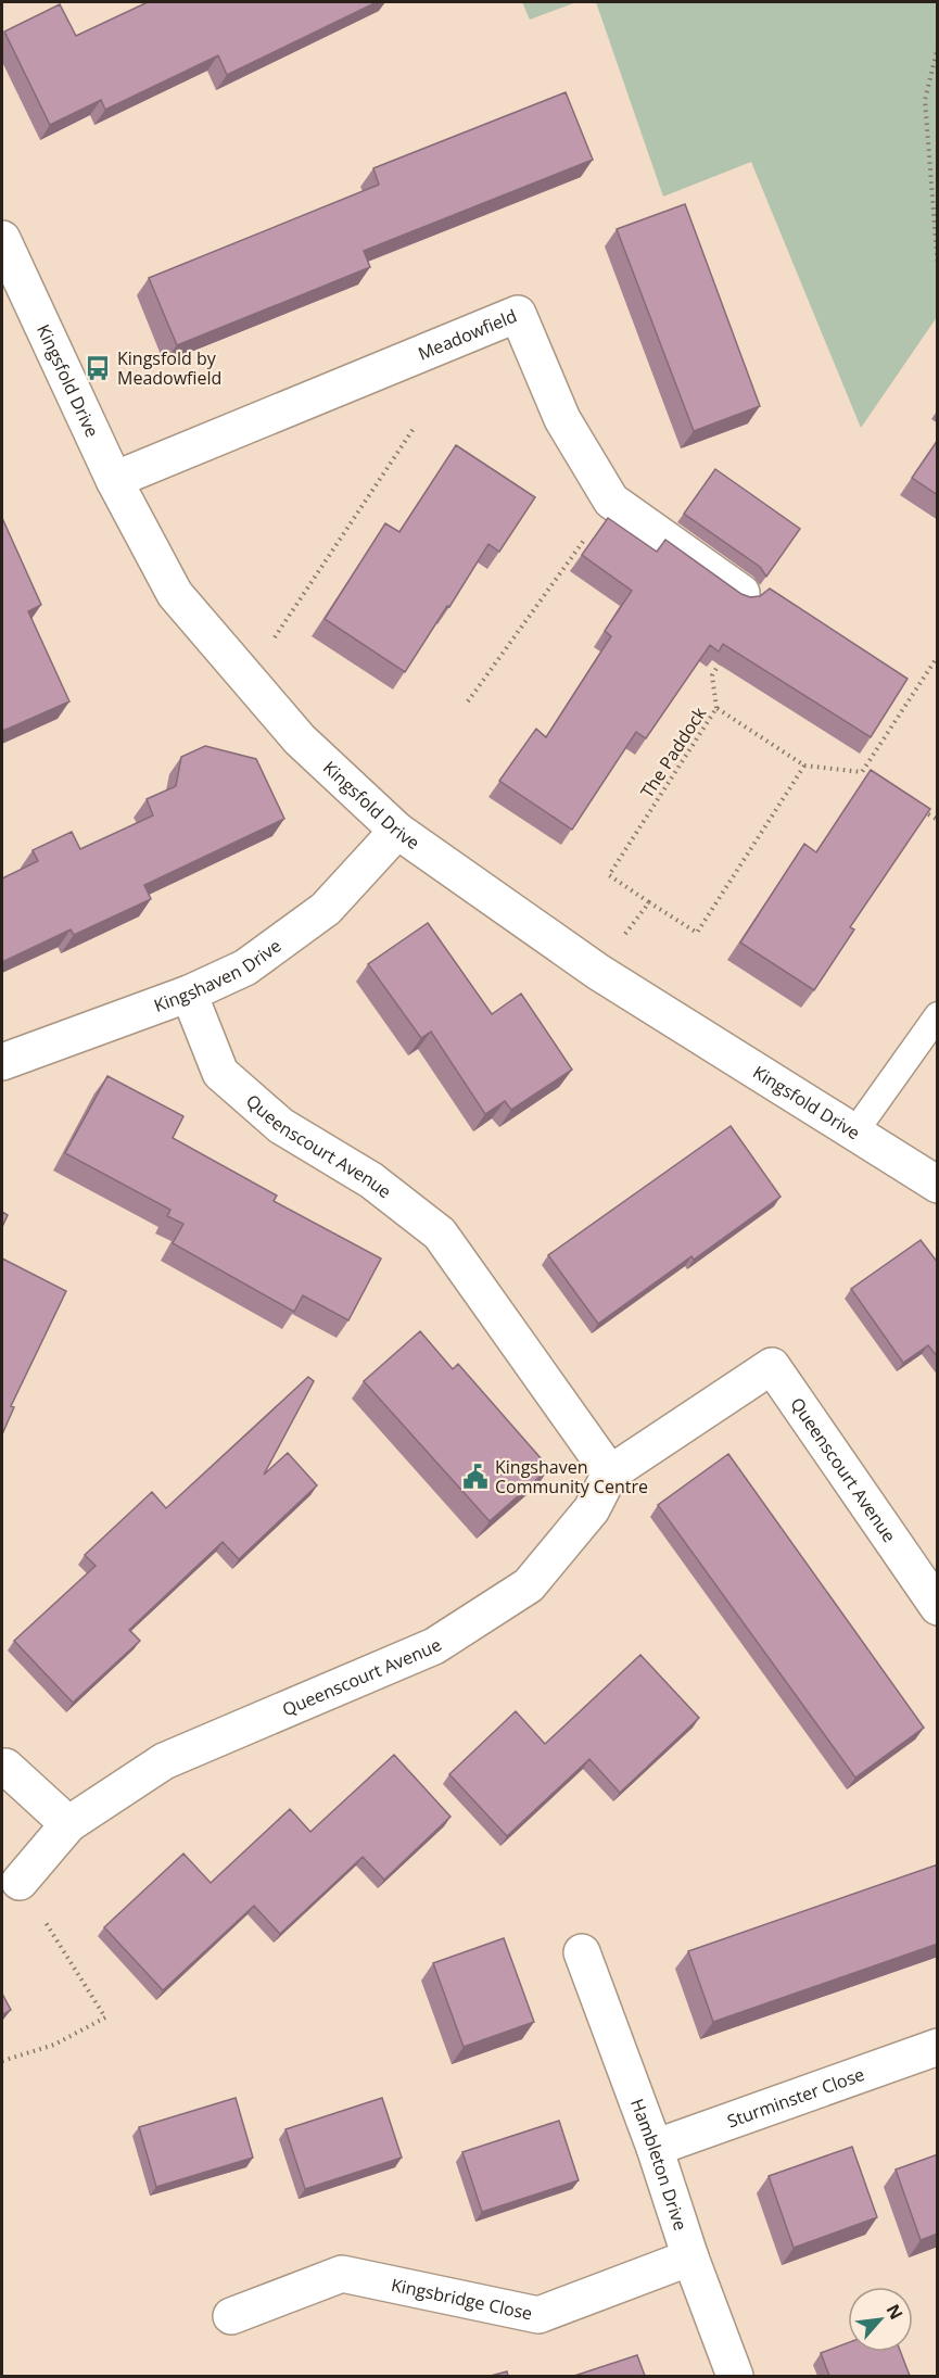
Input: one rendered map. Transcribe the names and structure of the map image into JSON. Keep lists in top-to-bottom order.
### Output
{
  "streets": {
    "street": [
      "Meadowfield",
      "Kingsfold Drive",
      "Kingshaven Drive",
      "Queenscourt Avenue",
      "Sturminster Close",
      "Hambleton Drive",
      "Kingsbridge Close"
    ],
    "path": ["The Paddock"]
  },
  "crossings": [
    ["Meadowfield", "Kingsfold Drive"],
    ["Kingsfold Drive", "Kingshaven Drive"],
    ["Kingshaven Drive", "Queenscourt Avenue"],
    ["Sturminster Close", "Hambleton Drive"],
    ["Hambleton Drive", "Kingsbridge Close"]
  ],
  "places": {
    "bus stop": ["Kingsfold by Meadowfield"],
    "public building": ["Kingshaven Community Centre"]
  },
  "north": "top right"
}
